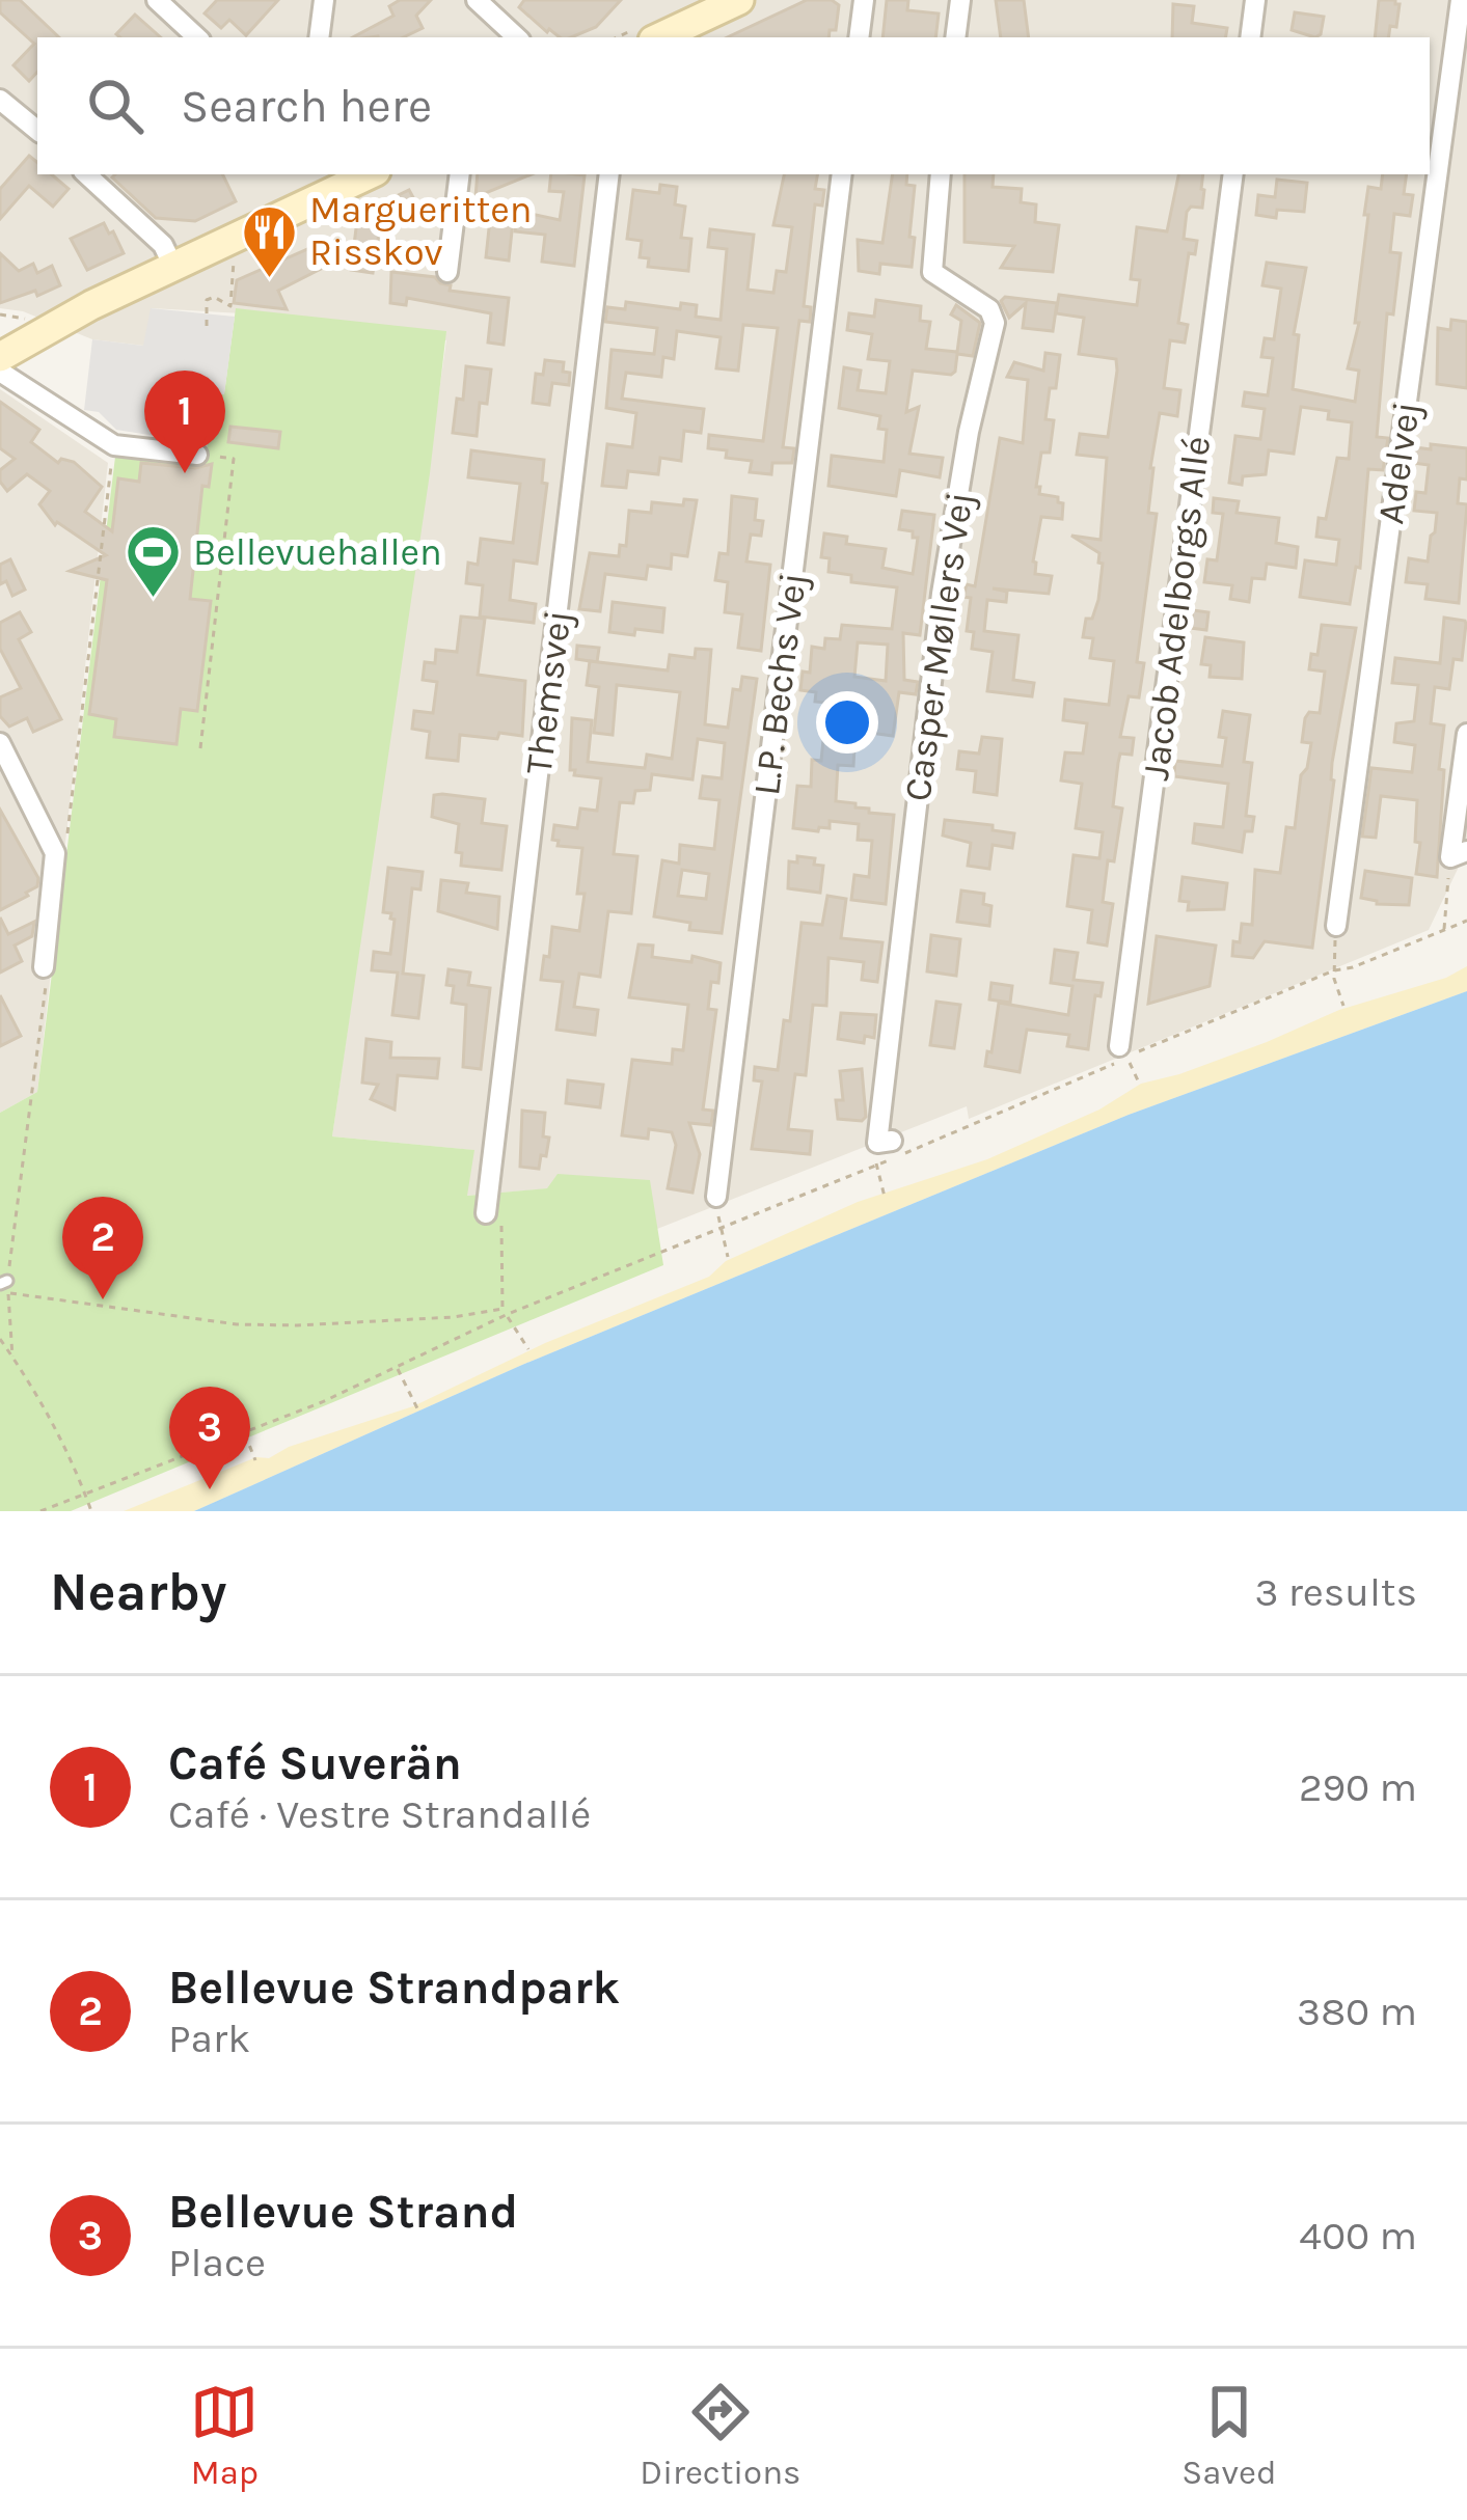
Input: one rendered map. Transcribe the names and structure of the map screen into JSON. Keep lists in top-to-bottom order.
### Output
{
  "streets": {
    "street": [
      "Adelvej",
      "Jacob Adelborgs Allé",
      "Casper Møllers Vej",
      "L.P. Bechs Vej",
      "Themsvej"
    ]
  },
  "places": {
    "restaurant": ["Margueritten Risskov"],
    "sports": ["Bellevuehallen"]
  },
  "page": {
    "search": "Search here",
    "pins": ["1", "2", "3"],
    "heading": ["Nearby", "3 results"],
    "list": [
      {
        "mark": "1",
        "name": "Café Suverän",
        "note": "Café · Vestre Strandallé",
        "value": "290 m"
      },
      {
        "mark": "2",
        "name": "Bellevue Strandpark",
        "note": "Park",
        "value": "380 m"
      },
      {
        "mark": "3",
        "name": "Bellevue Strand",
        "note": "Place",
        "value": "400 m"
      }
    ],
    "nav": ["Map", "Directions", "Saved"]
  }
}
